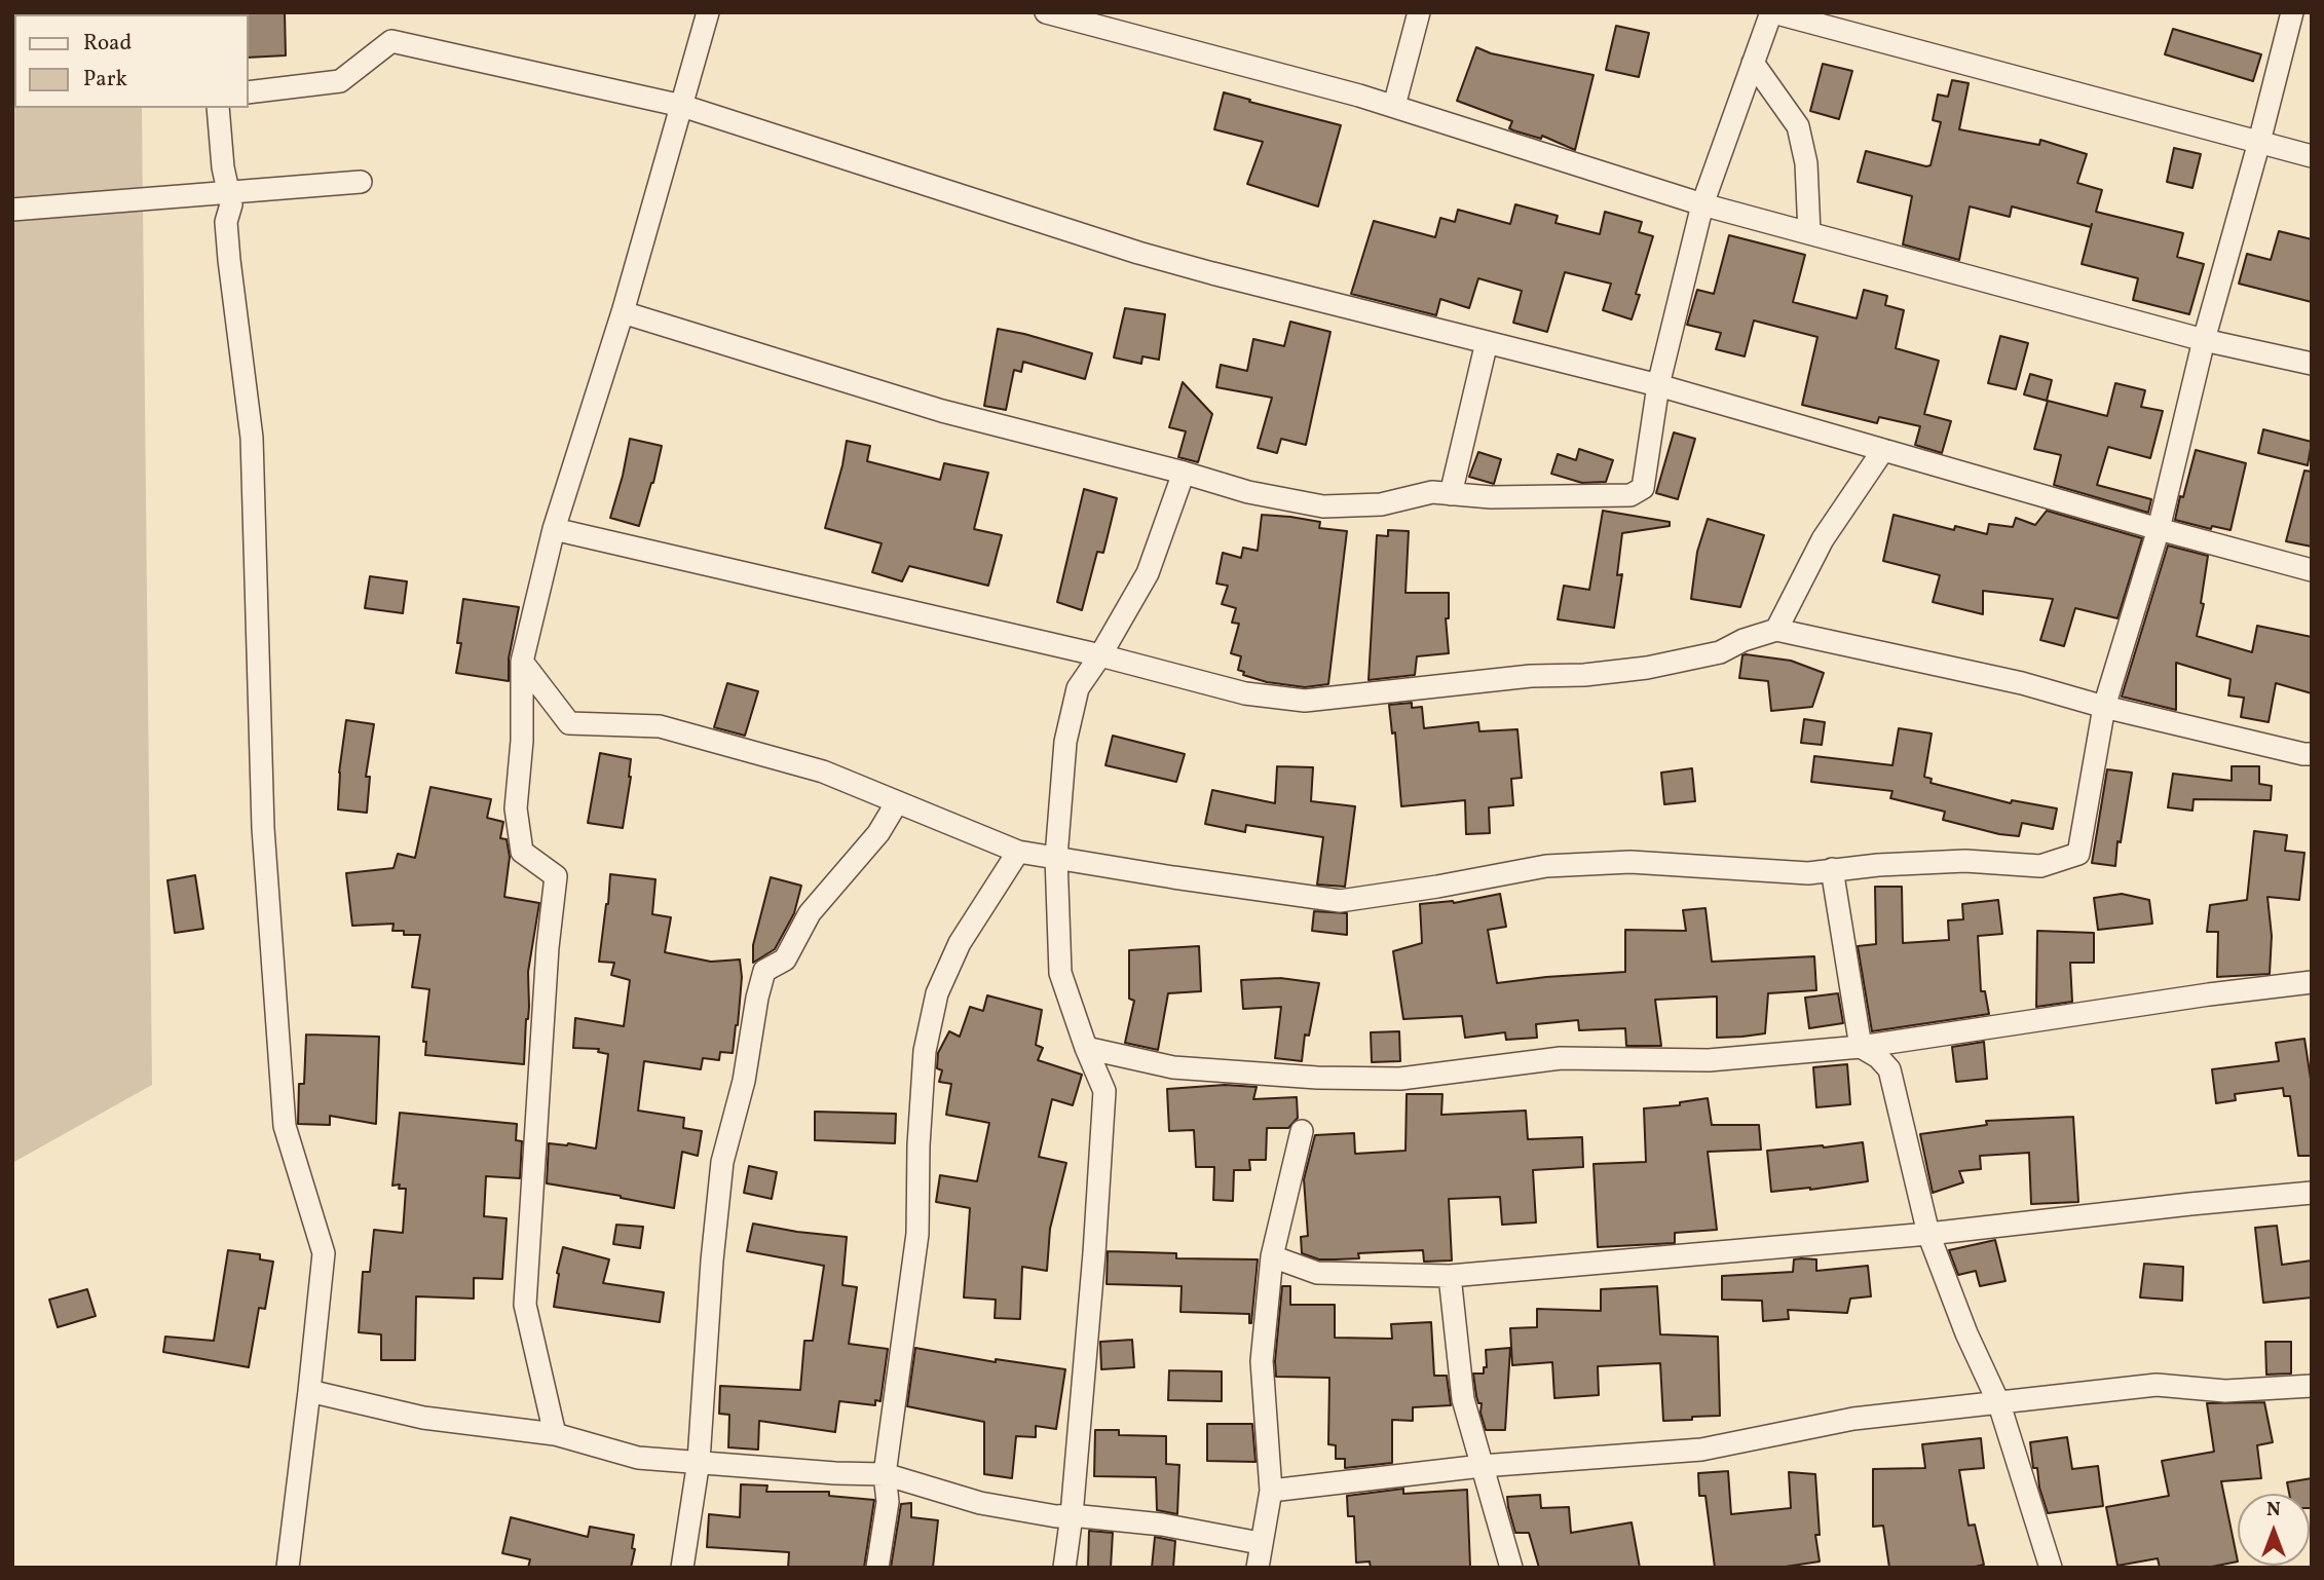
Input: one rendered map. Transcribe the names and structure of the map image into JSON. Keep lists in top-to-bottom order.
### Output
{
  "legend": ["Road", "Park"],
  "north": "top"
}
